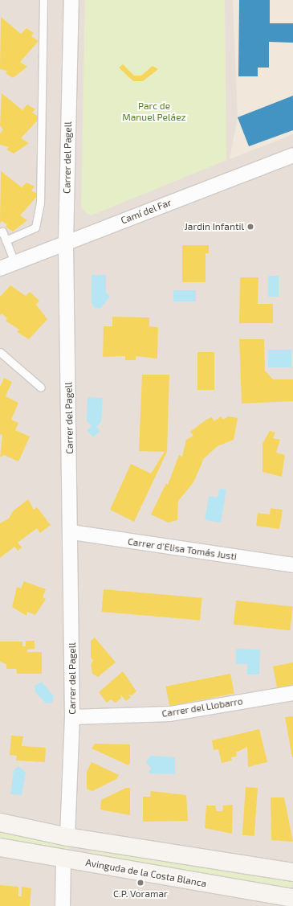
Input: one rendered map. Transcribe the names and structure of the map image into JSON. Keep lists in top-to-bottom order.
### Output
{
  "streets": {
    "street": [
      "Carrer del Pagell",
      "Camí del Far",
      "Carrer d'Elisa Tomás Justi",
      "Carrer del Llobarro",
      "Avinguda de la Costa Blanca"
    ]
  },
  "crossings": [
    ["Carrer del Pagell", "Camí del Far"],
    ["Carrer del Pagell", "Carrer d'Elisa Tomás Justi"],
    ["Carrer del Pagell", "Carrer del Llobarro"]
  ],
  "parks": ["Parc de Manuel Peláez"],
  "places": ["Jardin Infantil", "C.P. Voramar"]
}
